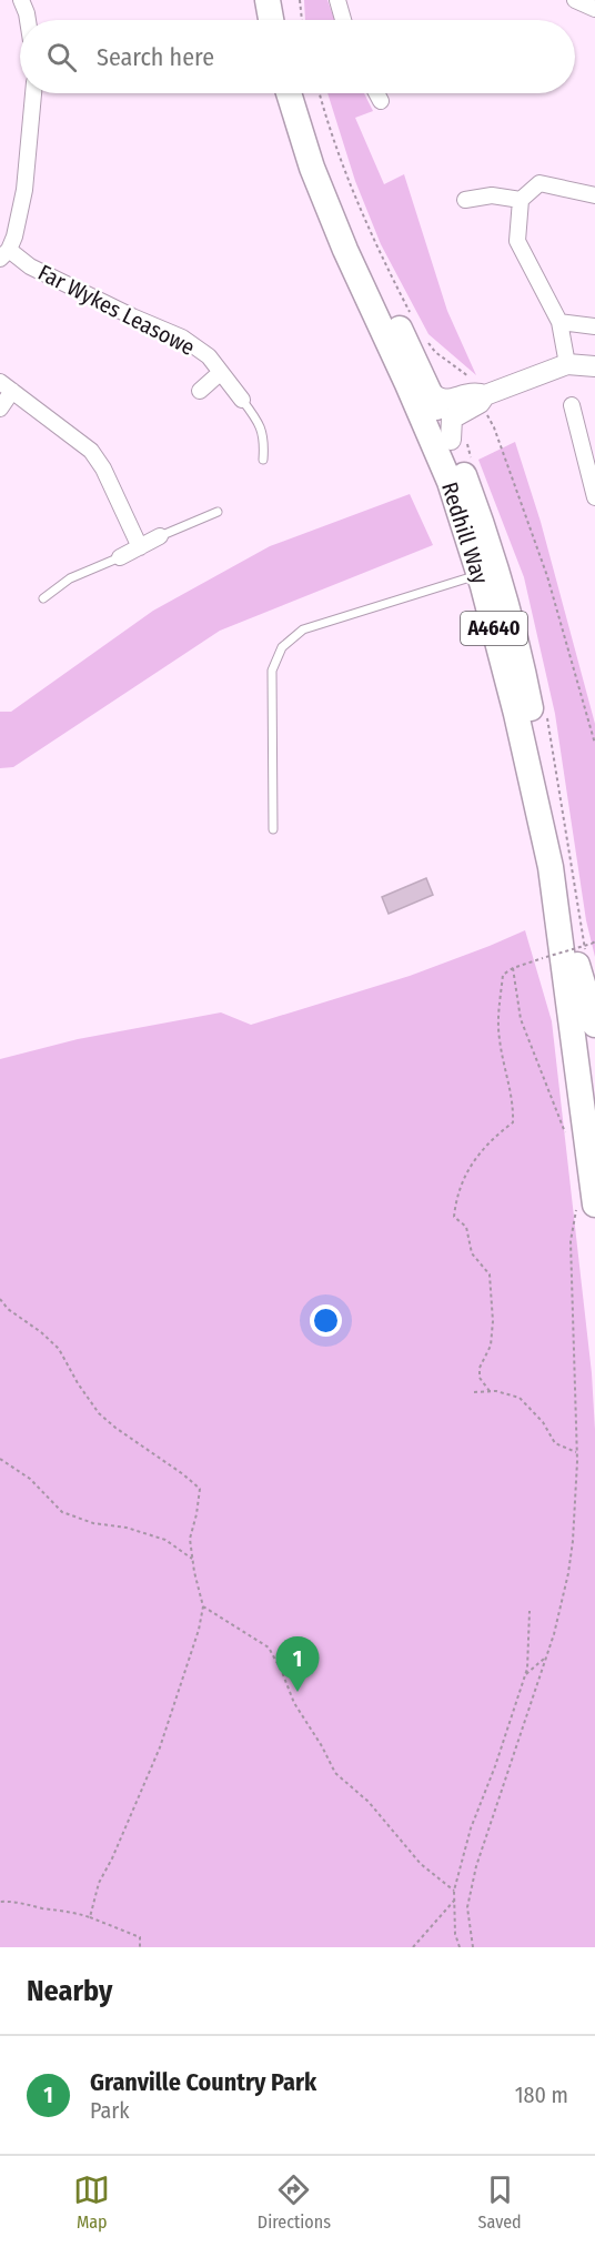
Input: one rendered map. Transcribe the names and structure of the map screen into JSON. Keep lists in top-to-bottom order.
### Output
{
  "streets": {
    "main road": ["Redhill Way", "A4640"],
    "street": ["Far Wykes Leasowe"]
  },
  "crossings": [
    ["Redhill Way", "A4640"]
  ],
  "page": {
    "search": "Search here",
    "pins": "1",
    "heading": "Nearby",
    "list": [
      {
        "mark": "1",
        "name": "Granville Country Park",
        "note": "Park",
        "value": "180 m"
      }
    ],
    "nav": ["Map", "Directions", "Saved"]
  }
}
